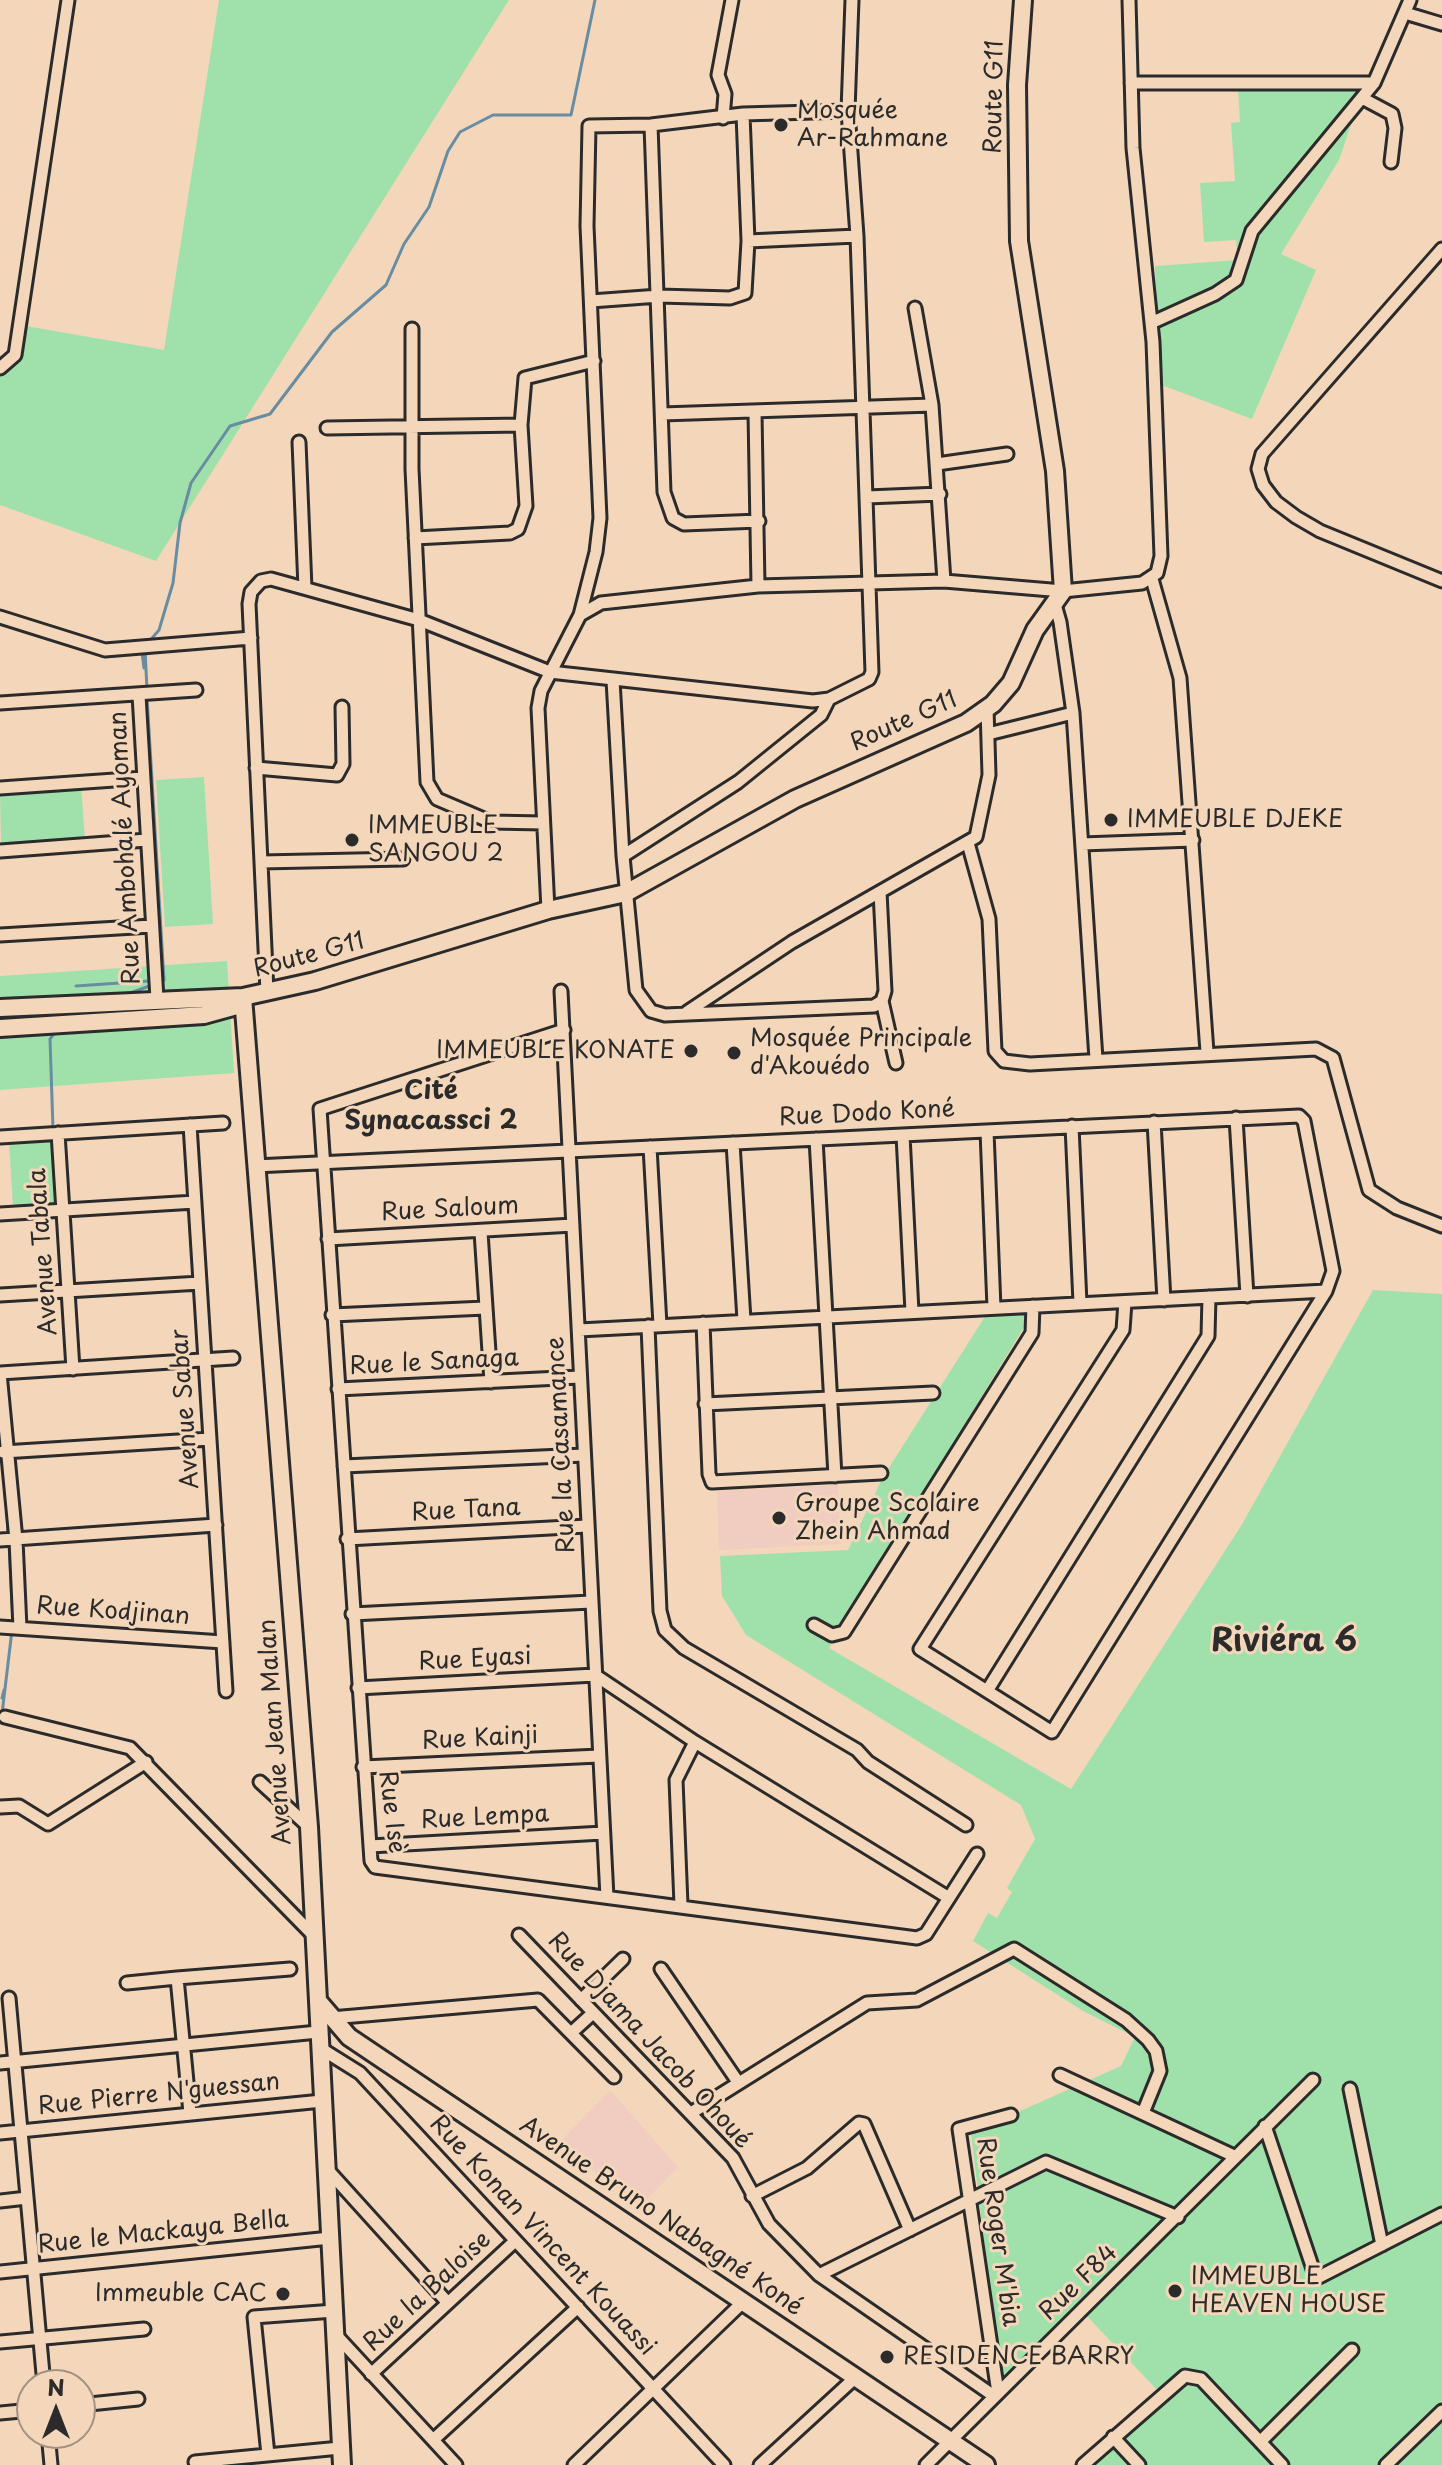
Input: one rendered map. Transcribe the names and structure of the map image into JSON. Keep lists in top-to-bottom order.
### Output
{
  "streets": {
    "street": [
      "Route G11",
      "Rue Ambohalé Ayoman",
      "Rue Dodo Koné",
      "Rue Saloum",
      "Avenue Tabala",
      "Rue le Sanaga",
      "Avenue Sabar",
      "Rue la Casamance",
      "Rue Tana",
      "Rue Kodjinan",
      "Rue Eyasi",
      "Avenue Jean Malan",
      "Rue Kainji",
      "Rue Isè",
      "Rue Lempa",
      "Rue Djama Jacob Ohoué",
      "Rue Pierre N'guessan",
      "Avenue Bruno Nabagné Koné",
      "Rue Roger M'bia",
      "Rue le Mackaya Bella",
      "Rue Konan Vincent Kouassi",
      "Rue F84",
      "Rue la Baloise"
    ]
  },
  "crossings": [
    ["Route G11", "Avenue Jean Malan"],
    ["Rue Dodo Koné", "Rue la Casamance"],
    ["Rue Dodo Koné", "Avenue Jean Malan"],
    ["Rue Dodo Koné", "Rue Isè"],
    ["Rue Saloum", "Rue la Casamance"],
    ["Rue Saloum", "Rue Isè"],
    ["Rue le Sanaga", "Rue la Casamance"],
    ["Rue le Sanaga", "Rue Isè"],
    ["Avenue Sabar", "Rue Kodjinan"],
    ["Rue la Casamance", "Rue Tana"],
    ["Rue la Casamance", "Rue Eyasi"],
    ["Rue la Casamance", "Rue Kainji"],
    ["Rue la Casamance", "Rue Isè"],
    ["Rue la Casamance", "Rue Lempa"],
    ["Rue Tana", "Rue Isè"],
    ["Rue Eyasi", "Rue Isè"],
    ["Avenue Jean Malan", "Rue Pierre N'guessan"],
    ["Avenue Jean Malan", "Avenue Bruno Nabagné Koné"],
    ["Avenue Jean Malan", "Rue le Mackaya Bella"],
    ["Avenue Jean Malan", "Rue Konan Vincent Kouassi"],
    ["Rue Kainji", "Rue Isè"],
    ["Rue Isè", "Rue Lempa"],
    ["Rue Djama Jacob Ohoué", "Rue Roger M'bia"],
    ["Rue Djama Jacob Ohoué", "Rue F84"],
    ["Avenue Bruno Nabagné Koné", "Rue F84"],
    ["Rue Roger M'bia", "Rue F84"],
    ["Rue Konan Vincent Kouassi", "Rue la Baloise"]
  ],
  "districts": ["Cité Synacassci 2", "Riviéra 6"],
  "places": [
    "Mosquée Ar-Rahmane",
    "IMMEUBLE DJEKE",
    "IMMEUBLE SANGOU 2",
    "IMMEUBLE KONATE",
    "Mosquée Principale d'Akouédo",
    "Groupe Scolaire Zhein Ahmad",
    "IMMEUBLE HEAVEN HOUSE",
    "Immeuble CAC",
    "RESIDENCE BARRY"
  ],
  "north": "top"
}
